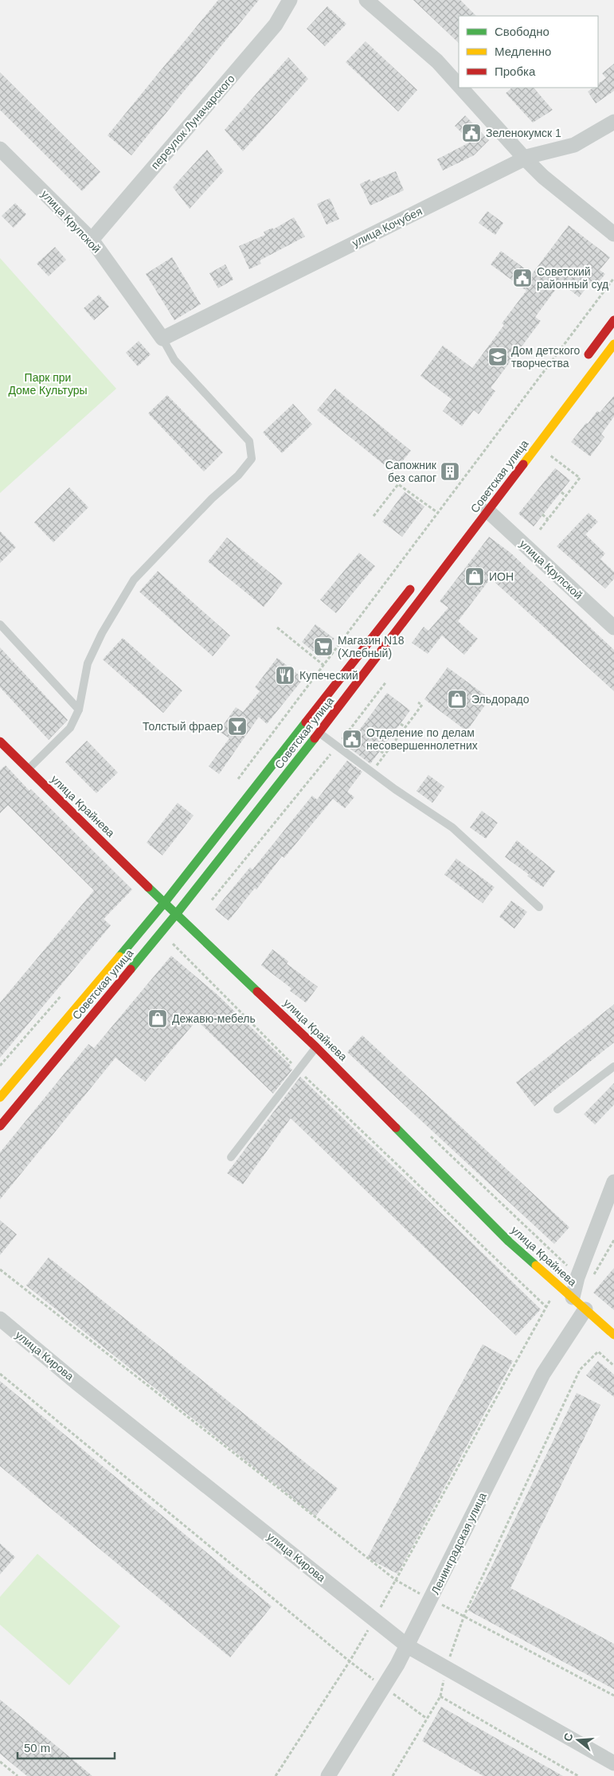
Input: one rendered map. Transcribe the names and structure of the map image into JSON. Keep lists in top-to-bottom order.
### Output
{
  "streets": {
    "street": [
      "переулок Луначарского",
      "улица Крупской",
      "улица Кочубея",
      "Советская улица",
      "улица Крайнева",
      "улица Кирова",
      "Ленинградская улица"
    ]
  },
  "crossings": [
    ["переулок Луначарского", "улица Крупской"],
    ["улица Крупской", "улица Кочубея"],
    ["улица Крупской", "Советская улица"],
    ["Советская улица", "улица Крайнева"],
    ["улица Крайнева", "Ленинградская улица"],
    ["улица Кирова", "Ленинградская улица"]
  ],
  "parks": ["Парк при Доме Культуры"],
  "places": {
    "public building": ["Зеленокумск 1", "Советский районный суд", "Отделение по делам несовершеннолетних"],
    "school or university": ["Дом детского творчества"],
    "building": ["Сапожник без сапог"],
    "shop": ["ИОН", "Эльдорадо", "Дежавю-мебель"],
    "supermarket": ["Магазин N18 (Хлебный)"],
    "restaurant": ["Купеческий"],
    "bar": ["Толстый фраер"]
  },
  "legend": ["Свободно", "Медленно", "Пробка"],
  "scale_bar": "50 m",
  "north": "left"
}
